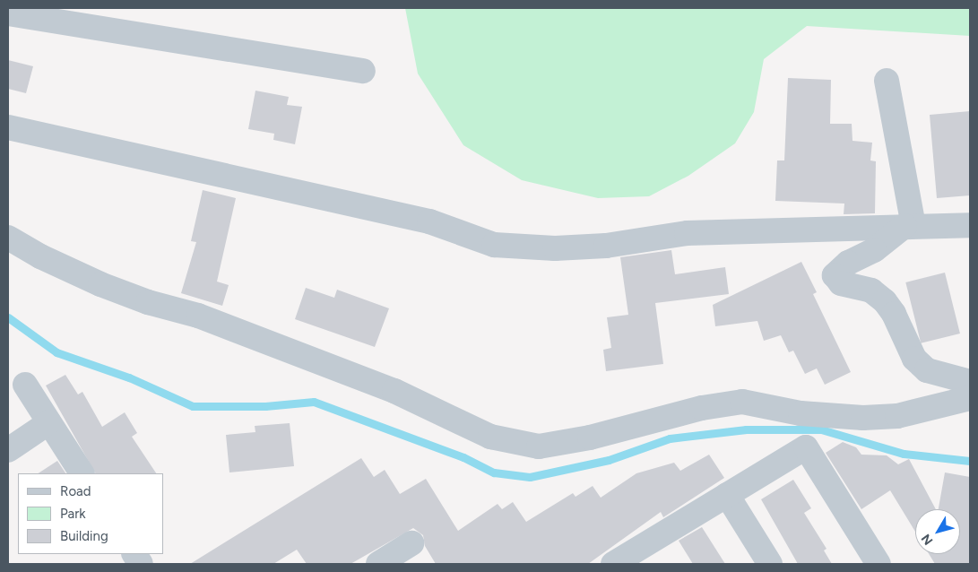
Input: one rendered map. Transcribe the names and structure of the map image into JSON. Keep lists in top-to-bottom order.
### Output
{
  "legend": ["Road", "Park", "Building"],
  "north": "bottom left"
}
